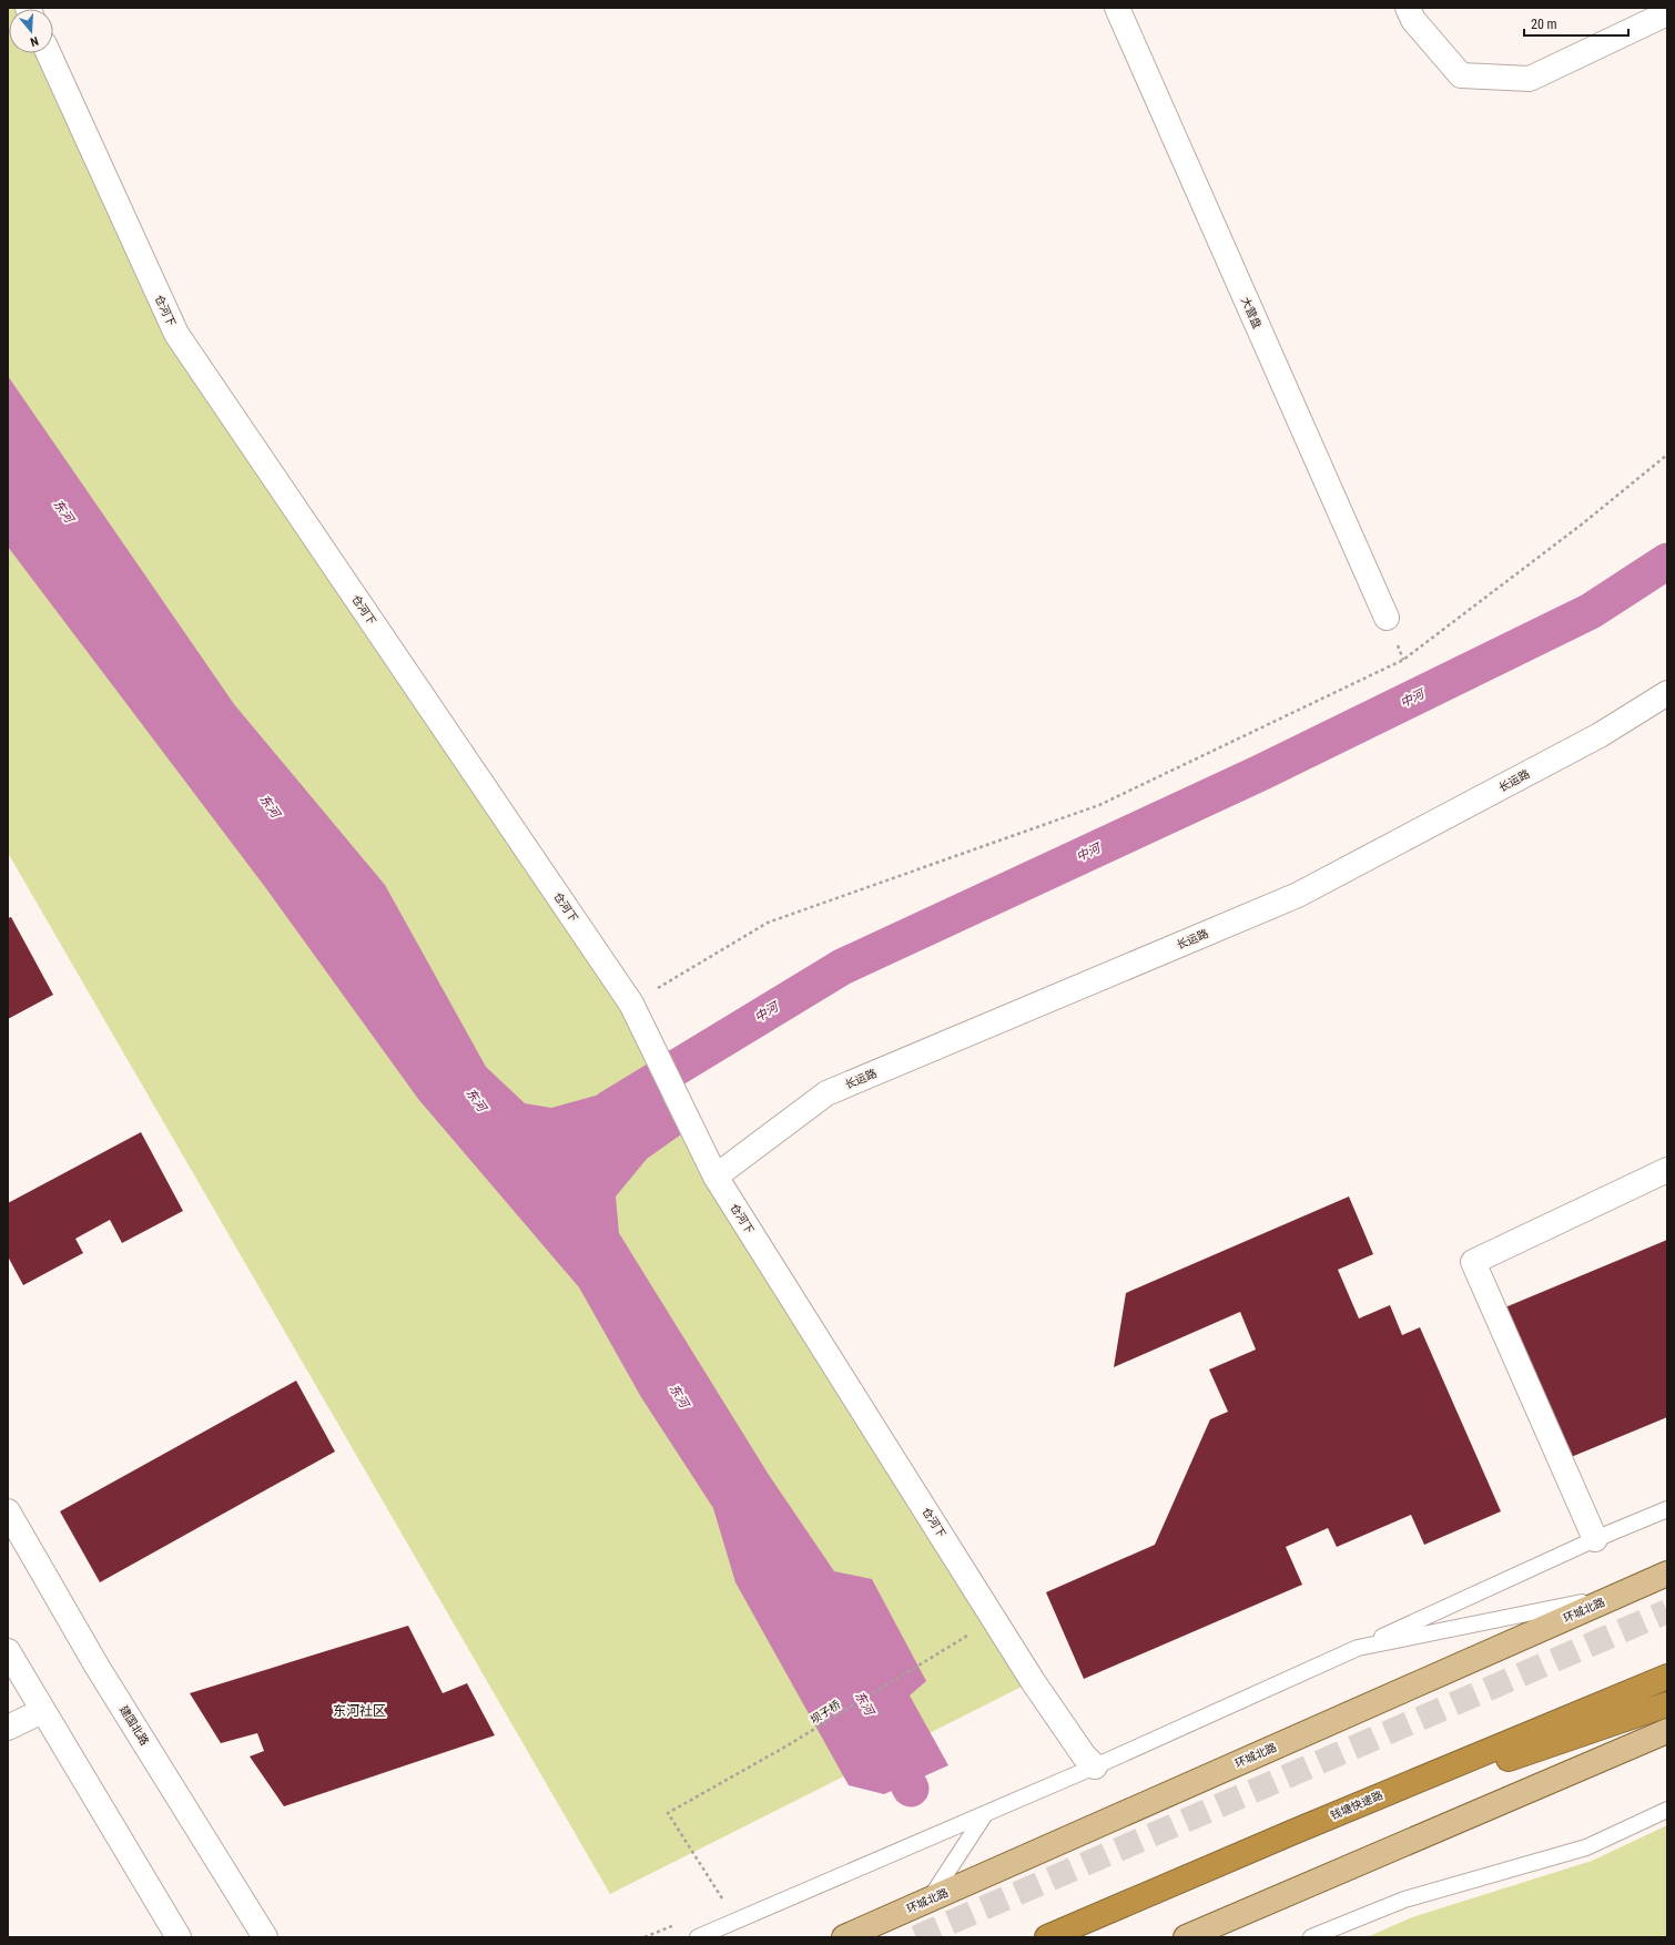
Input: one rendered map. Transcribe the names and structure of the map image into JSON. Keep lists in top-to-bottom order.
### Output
{
  "streets": {
    "highway": ["钱塘快速路"],
    "main road": ["环城北路"],
    "street": [
      "仓河下",
      "大营盘",
      "长运路",
      "建国北路"
    ],
    "path": ["坝子桥"]
  },
  "crossings": [
    ["仓河下", "长运路"]
  ],
  "districts": ["东河社区"],
  "water": ["东河", "中河"],
  "scale_bar": "20 m",
  "north": "bottom"
}
